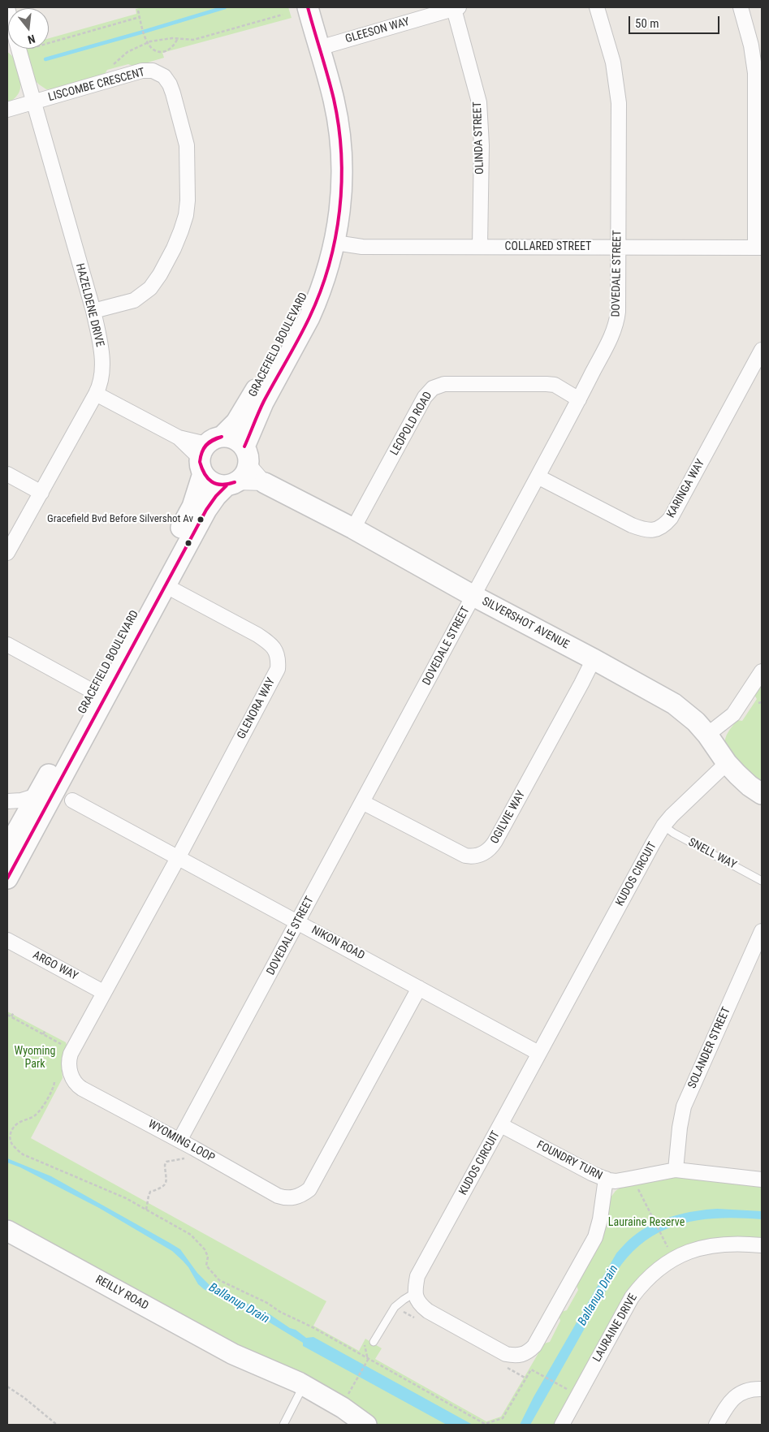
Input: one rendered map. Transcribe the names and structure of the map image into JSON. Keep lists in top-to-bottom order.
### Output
{
  "streets": {
    "street": [
      "GLEESON WAY",
      "LISCOMBE CRESCENT",
      "OLINDA STREET",
      "COLLARED STREET",
      "DOVEDALE STREET",
      "HAZELDENE DRIVE",
      "GRACEFIELD BOULEVARD",
      "LEOPOLD ROAD",
      "KARINGA WAY",
      "SILVERSHOT AVENUE",
      "GLENORA WAY",
      "OGILVIE WAY",
      "KUDOS CIRCUIT",
      "NIKON ROAD",
      "ARGO WAY",
      "SOLANDER STREET",
      "WYOMING LOOP",
      "FOUNDRY TURN",
      "REILLY ROAD",
      "LAURAINE DRIVE"
    ],
    "lane": ["SNELL WAY"]
  },
  "crossings": [
    ["GLEESON WAY", "OLINDA STREET"],
    ["GLEESON WAY", "GRACEFIELD BOULEVARD"],
    ["LISCOMBE CRESCENT", "HAZELDENE DRIVE"],
    ["OLINDA STREET", "COLLARED STREET"],
    ["COLLARED STREET", "DOVEDALE STREET"],
    ["COLLARED STREET", "GRACEFIELD BOULEVARD"],
    ["DOVEDALE STREET", "LEOPOLD ROAD"],
    ["DOVEDALE STREET", "KARINGA WAY"],
    ["DOVEDALE STREET", "SILVERSHOT AVENUE"],
    ["DOVEDALE STREET", "OGILVIE WAY"],
    ["DOVEDALE STREET", "NIKON ROAD"],
    ["DOVEDALE STREET", "WYOMING LOOP"],
    ["GRACEFIELD BOULEVARD", "SILVERSHOT AVENUE"],
    ["GRACEFIELD BOULEVARD", "GLENORA WAY"],
    ["LEOPOLD ROAD", "SILVERSHOT AVENUE"],
    ["SILVERSHOT AVENUE", "OGILVIE WAY"],
    ["SILVERSHOT AVENUE", "KUDOS CIRCUIT"],
    ["GLENORA WAY", "NIKON ROAD"],
    ["GLENORA WAY", "WYOMING LOOP"],
    ["SNELL WAY", "KUDOS CIRCUIT"],
    ["KUDOS CIRCUIT", "NIKON ROAD"],
    ["KUDOS CIRCUIT", "FOUNDRY TURN"],
    ["NIKON ROAD", "WYOMING LOOP"],
    ["ARGO WAY", "WYOMING LOOP"],
    ["SOLANDER STREET", "FOUNDRY TURN"]
  ],
  "water": ["Ballanup Drain"],
  "parks": ["Wyoming Park", "Lauraine Reserve"],
  "places": ["Gracefield Bvd Before Silvershot Av"],
  "scale_bar": "50 m",
  "north": "bottom"
}
